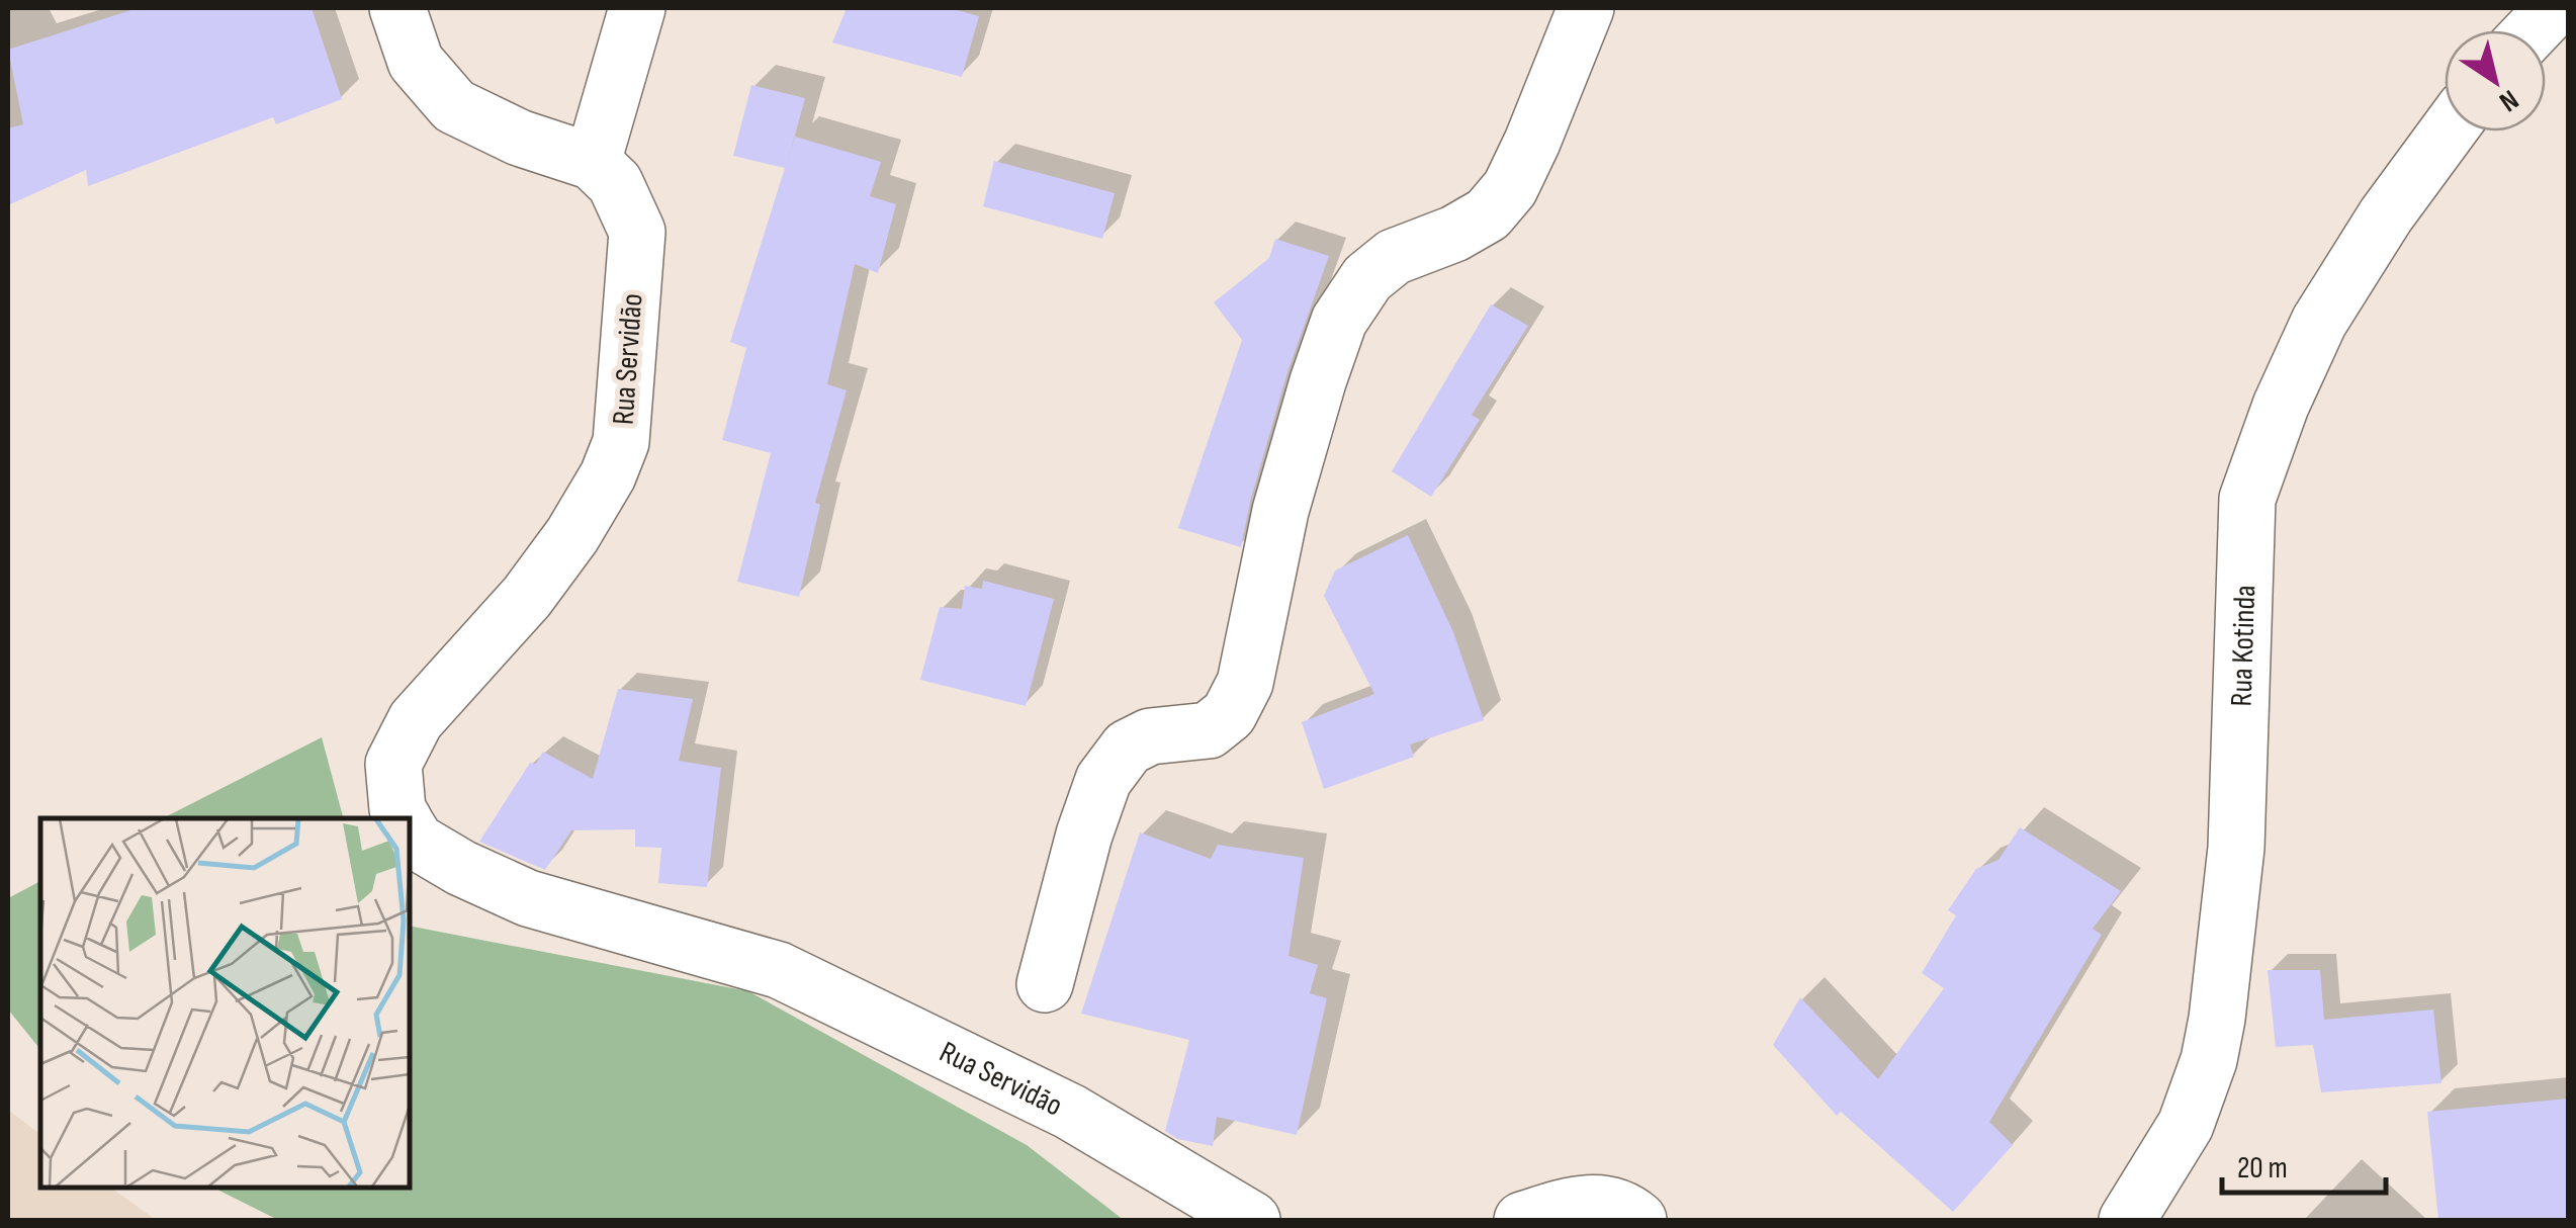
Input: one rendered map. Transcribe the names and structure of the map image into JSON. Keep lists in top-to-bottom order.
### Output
{
  "streets": {
    "street": ["Rua Servidão", "Rua Kotinda"]
  },
  "scale_bar": "20 m",
  "north": "bottom right"
}
